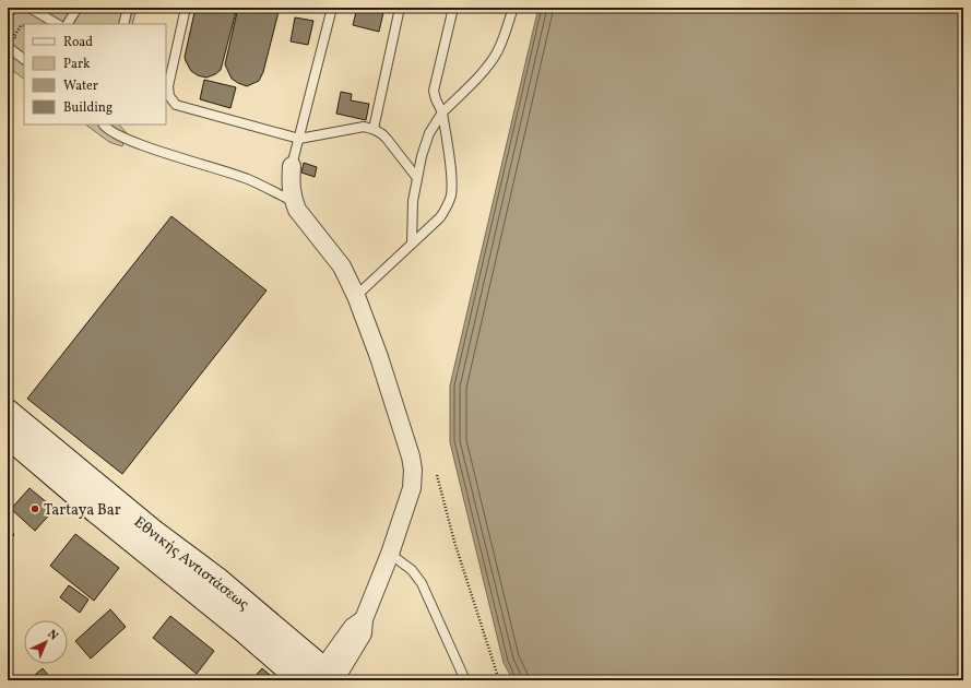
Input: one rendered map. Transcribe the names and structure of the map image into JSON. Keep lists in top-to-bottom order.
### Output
{
  "streets": {
    "main road": ["Εθνικής Αντιστάσεως"]
  },
  "places": ["Tartaya Bar"],
  "legend": [
    "Road",
    "Park",
    "Water",
    "Building"
  ],
  "north": "top right"
}
